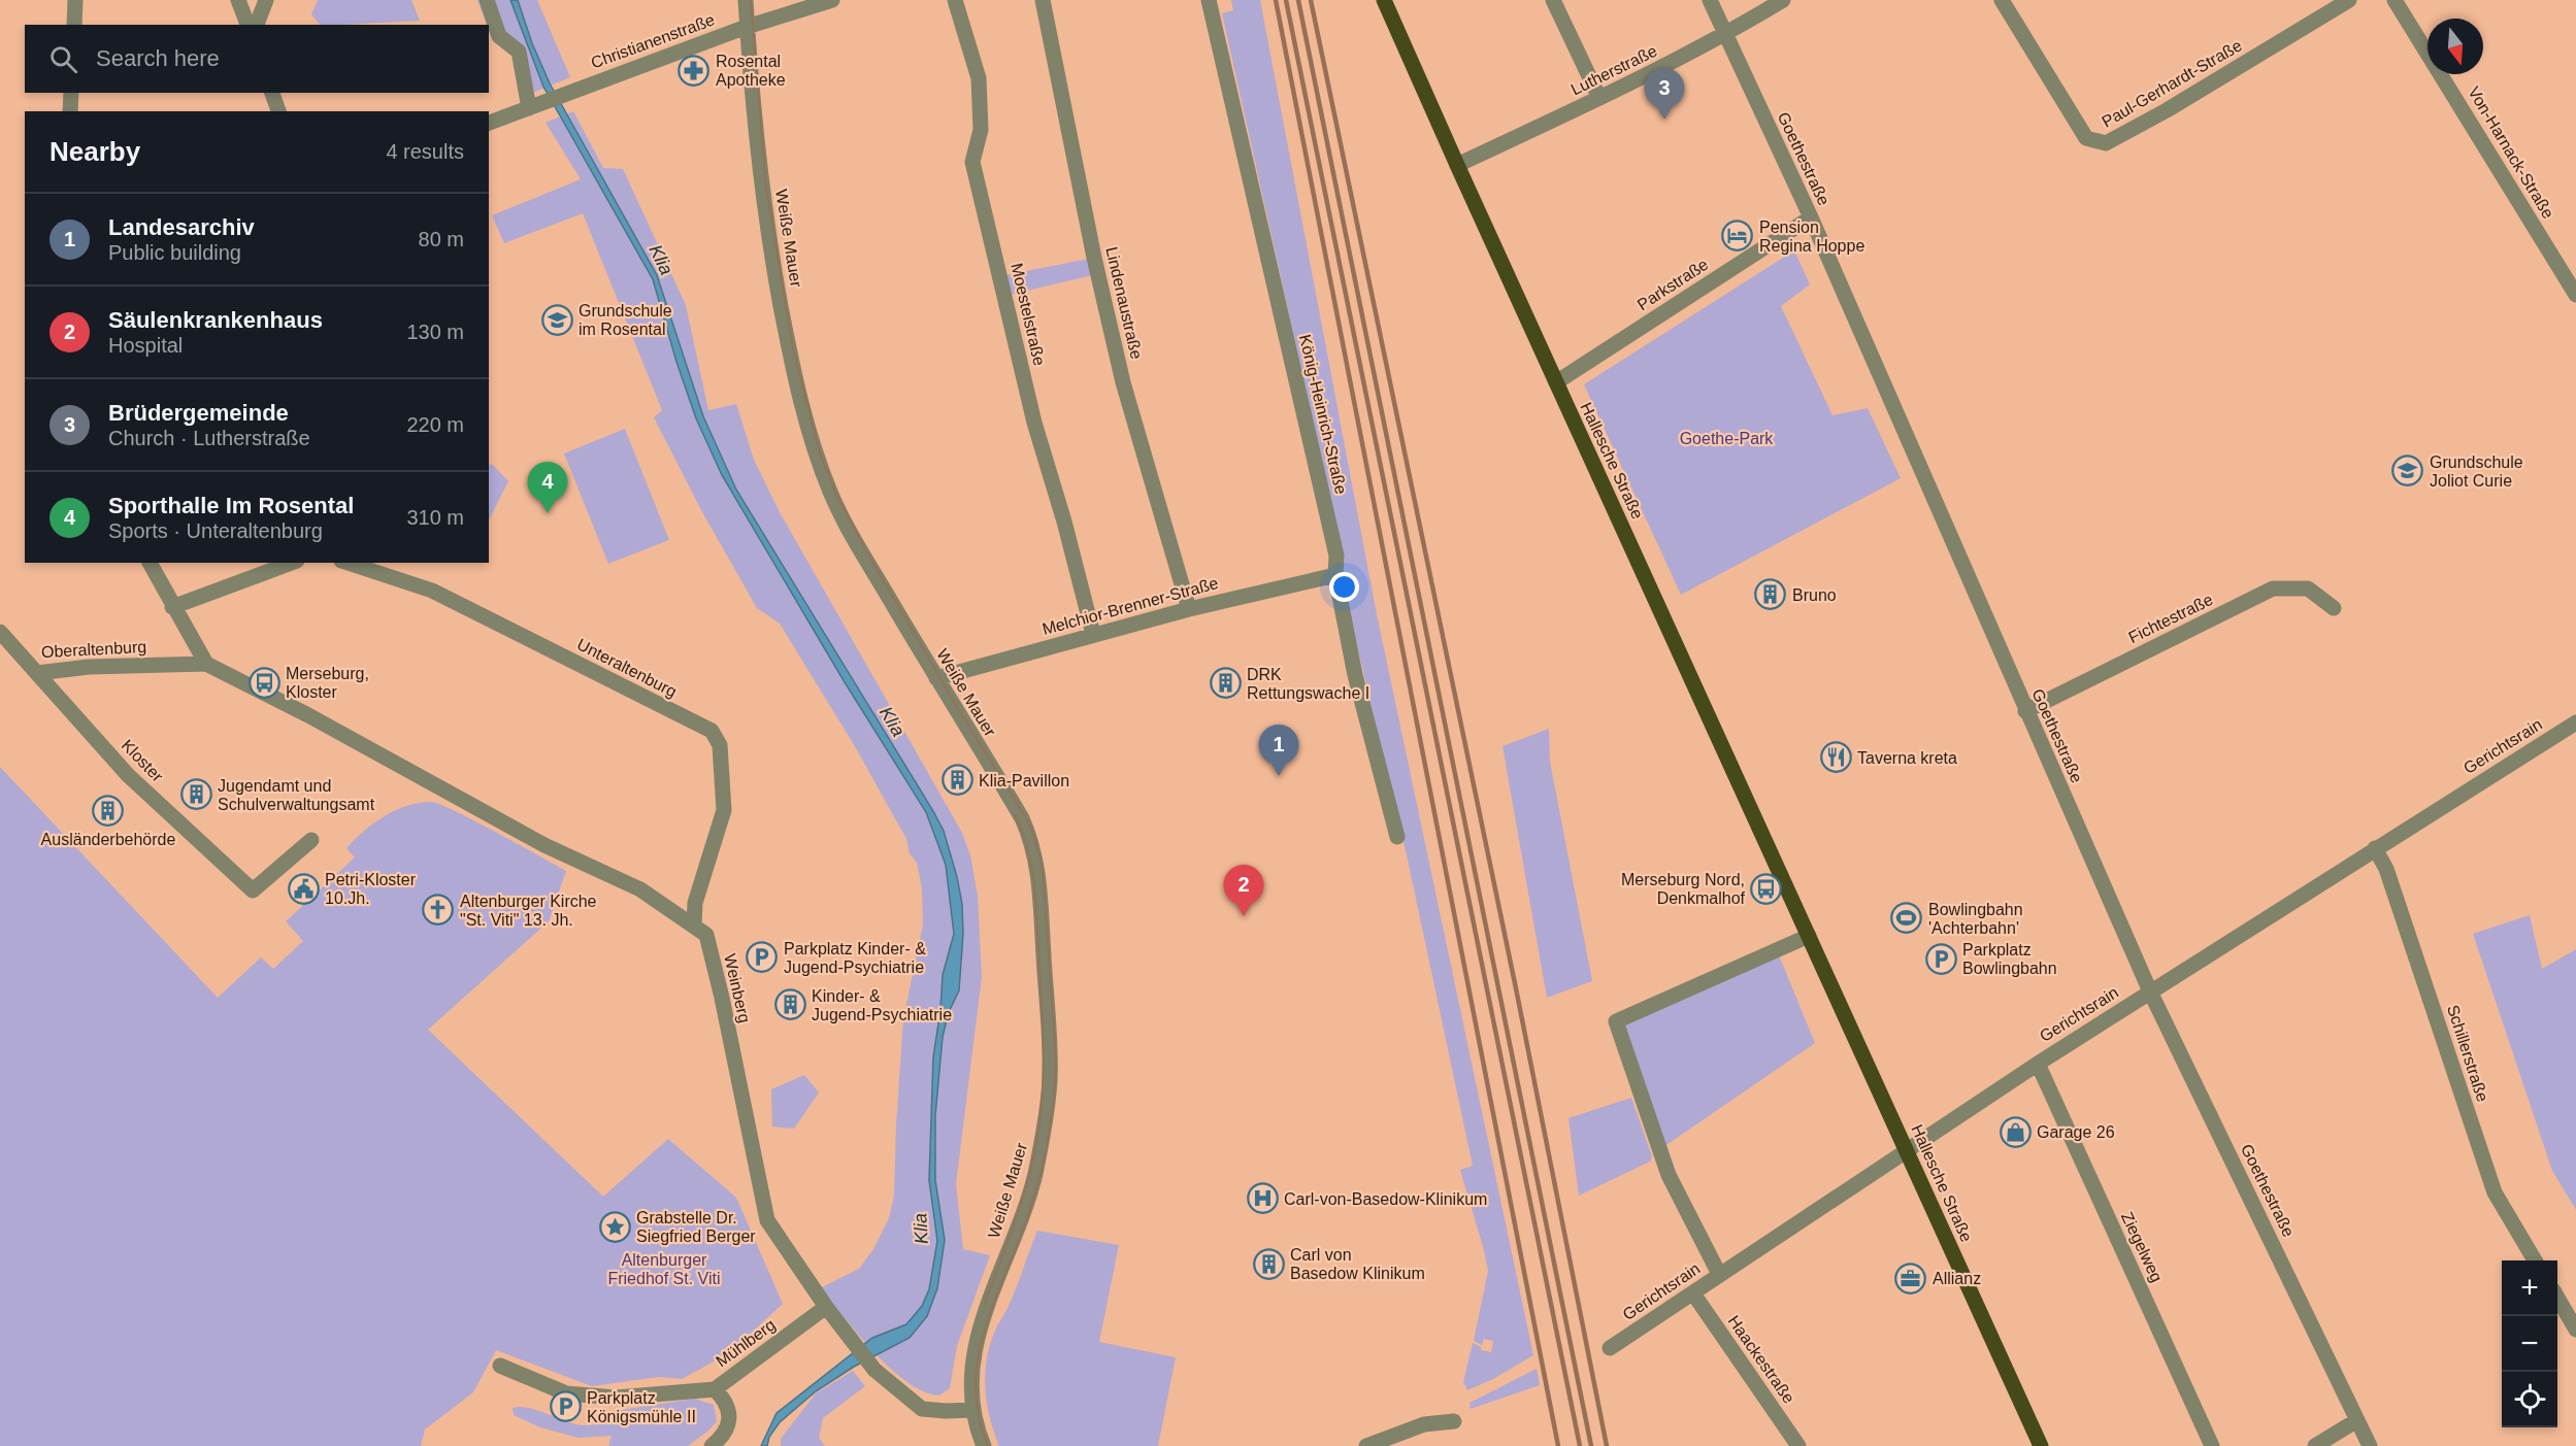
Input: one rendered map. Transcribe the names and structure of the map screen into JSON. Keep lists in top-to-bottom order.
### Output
{
  "streets": {
    "main road": ["Hallesche Straße"],
    "street": [
      "Christianenstraße",
      "Lutherstraße",
      "Paul-Gerhardt-Straße",
      "Von-Harnack-Straße",
      "Goethestraße",
      "Weiße Mauer",
      "Parkstraße",
      "Lindenaustraße",
      "Moestelstraße",
      "König-Heinrich-Straße",
      "Melchior-Brenner-Straße",
      "Fichtestraße",
      "Oberaltenburg",
      "Unteraltenburg",
      "Gerichtsrain",
      "Kloster",
      "Weinberg",
      "Schillerstraße",
      "Ziegelweg",
      "Mühlberg",
      "Haackestraße"
    ]
  },
  "crossings": [
    ["Christianenstraße", "Weiße Mauer"],
    ["Lutherstraße", "Goethestraße"],
    ["Lutherstraße", "Hallesche Straße"],
    ["Goethestraße", "Parkstraße"],
    ["Goethestraße", "Fichtestraße"],
    ["Goethestraße", "Gerichtsrain"],
    ["Weiße Mauer", "Melchior-Brenner-Straße"],
    ["Weiße Mauer", "Weinberg"],
    ["Parkstraße", "Hallesche Straße"],
    ["Lindenaustraße", "Melchior-Brenner-Straße"],
    ["Moestelstraße", "Melchior-Brenner-Straße"],
    ["König-Heinrich-Straße", "Melchior-Brenner-Straße"],
    ["Hallesche Straße", "Gerichtsrain"],
    ["Oberaltenburg", "Kloster"],
    ["Oberaltenburg", "Weinberg"],
    ["Unteraltenburg", "Weinberg"],
    ["Gerichtsrain", "Schillerstraße"],
    ["Gerichtsrain", "Ziegelweg"],
    ["Gerichtsrain", "Haackestraße"],
    ["Weinberg", "Mühlberg"]
  ],
  "water": ["Klia"],
  "parks": ["Goethe-Park", "Altenburger Friedhof St. Viti"],
  "places": {
    "pharmacy": ["Rosental Apotheke"],
    "hotel": ["Pension Regina Hoppe"],
    "school or university": ["Grundschule im Rosental", "Grundschule Joliot Curie"],
    "building": [
      "Bruno",
      "DRK Rettungswache I",
      "Klia-Pavillon",
      "Jugendamt und Schulverwaltungsamt",
      "Ausländerbehörde",
      "Kinder- & Jugend-Psychiatrie",
      "Carl von Basedow Klinikum"
    ],
    "bus stop": ["Merseburg, Kloster", "Merseburg Nord, Denkmalhof"],
    "restaurant": ["Taverna kreta"],
    "public building": ["Petri-Kloster 10.Jh."],
    "church": ["Altenburger Kirche \"St. Viti\" 13. Jh."],
    "sports": ["Bowlingbahn 'Achterbahn'"],
    "parking": ["Parkplatz Kinder- & Jugend-Psychiatrie", "Parkplatz Bowlingbahn", "Parkplatz Königsmühle II"],
    "shop": ["Garage 26"],
    "hospital": ["Carl-von-Basedow-Klinikum"],
    "place": ["Grabstelle Dr. Siegfried Berger"],
    "office": ["Allianz"]
  },
  "north": "bottom",
  "page": {
    "search": "Search here",
    "pins": [
      "3",
      "4",
      "1",
      "2"
    ],
    "heading": ["Nearby", "4 results"],
    "list": [
      {
        "mark": "1",
        "name": "Landesarchiv",
        "note": "Public building",
        "value": "80 m"
      },
      {
        "mark": "2",
        "name": "Säulenkrankenhaus",
        "note": "Hospital",
        "value": "130 m"
      },
      {
        "mark": "3",
        "name": "Brüdergemeinde",
        "note": "Church · Lutherstraße",
        "value": "220 m"
      },
      {
        "mark": "4",
        "name": "Sporthalle Im Rosental",
        "note": "Sports · Unteraltenburg",
        "value": "310 m"
      }
    ],
    "map_buttons": ["+", "−"]
  }
}
